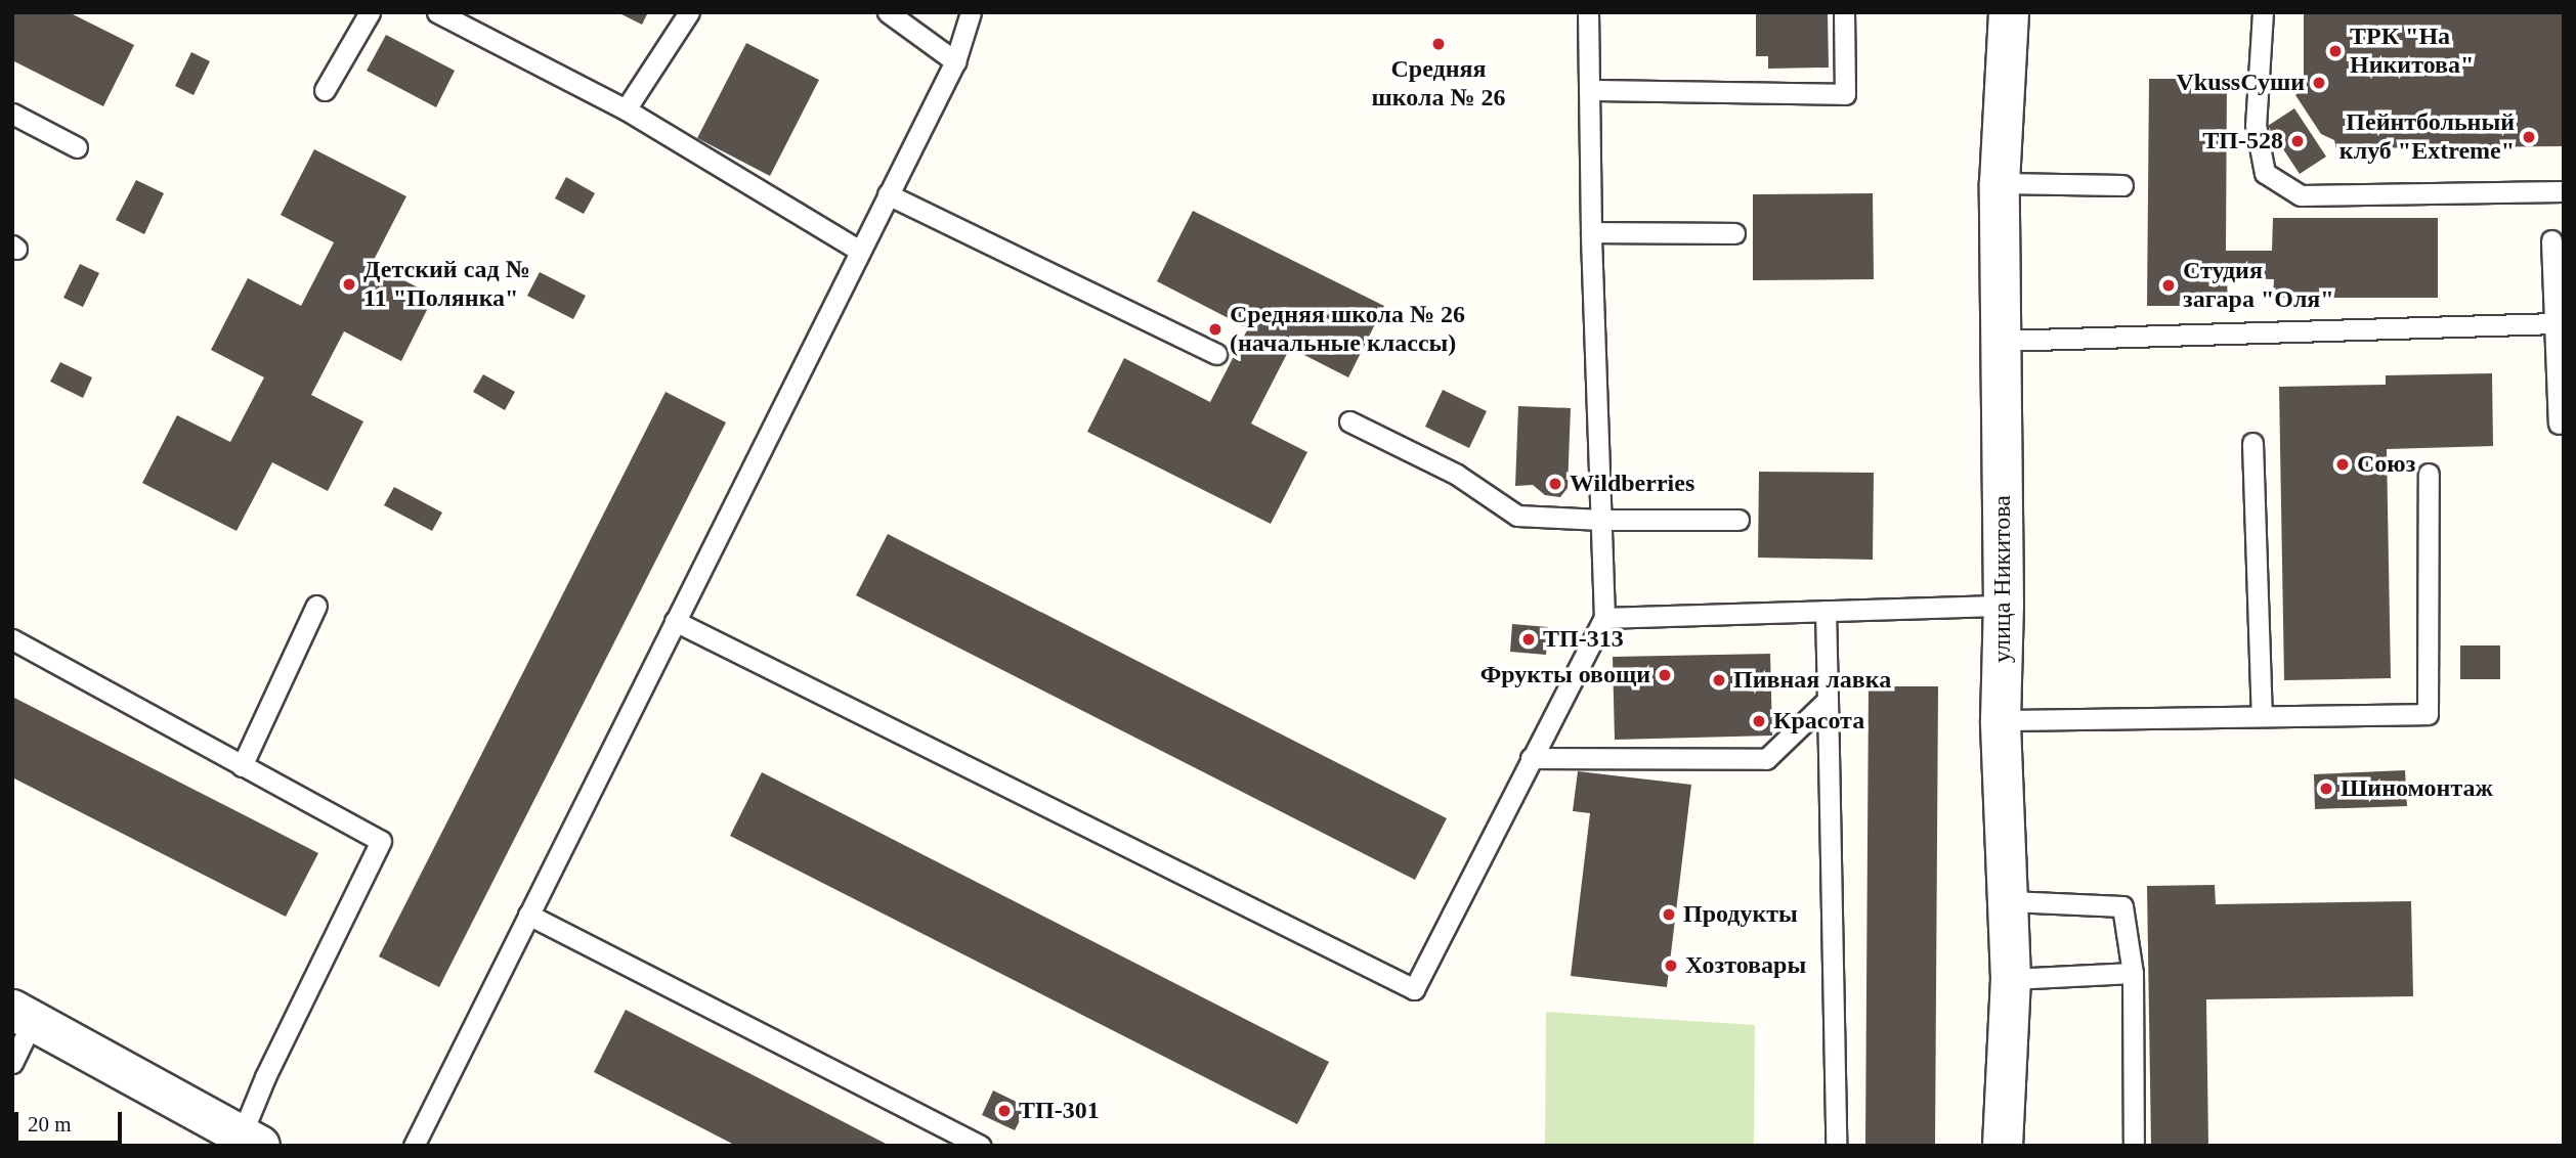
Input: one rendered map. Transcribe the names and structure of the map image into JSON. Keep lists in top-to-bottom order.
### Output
{
  "streets": {
    "street": ["улица Никитова"]
  },
  "places": [
    "Средняя школа № 26",
    "ТРК \"На Никитова\"",
    "VkussСуши",
    "Пейнтбольный клуб \"Extreme\"",
    "ТП-528",
    "Детский сад № 11 \"Полянка\"",
    "Студия загара \"Оля\"",
    "Средняя школа № 26 (начальные классы)",
    "Союз",
    "Wildberries",
    "ТП-313",
    "Фрукты овощи",
    "Пивная лавка",
    "Красота",
    "Шиномонтаж",
    "Продукты",
    "Хозтовары",
    "ТП-301"
  ],
  "scale_bar": "20 m"
}
